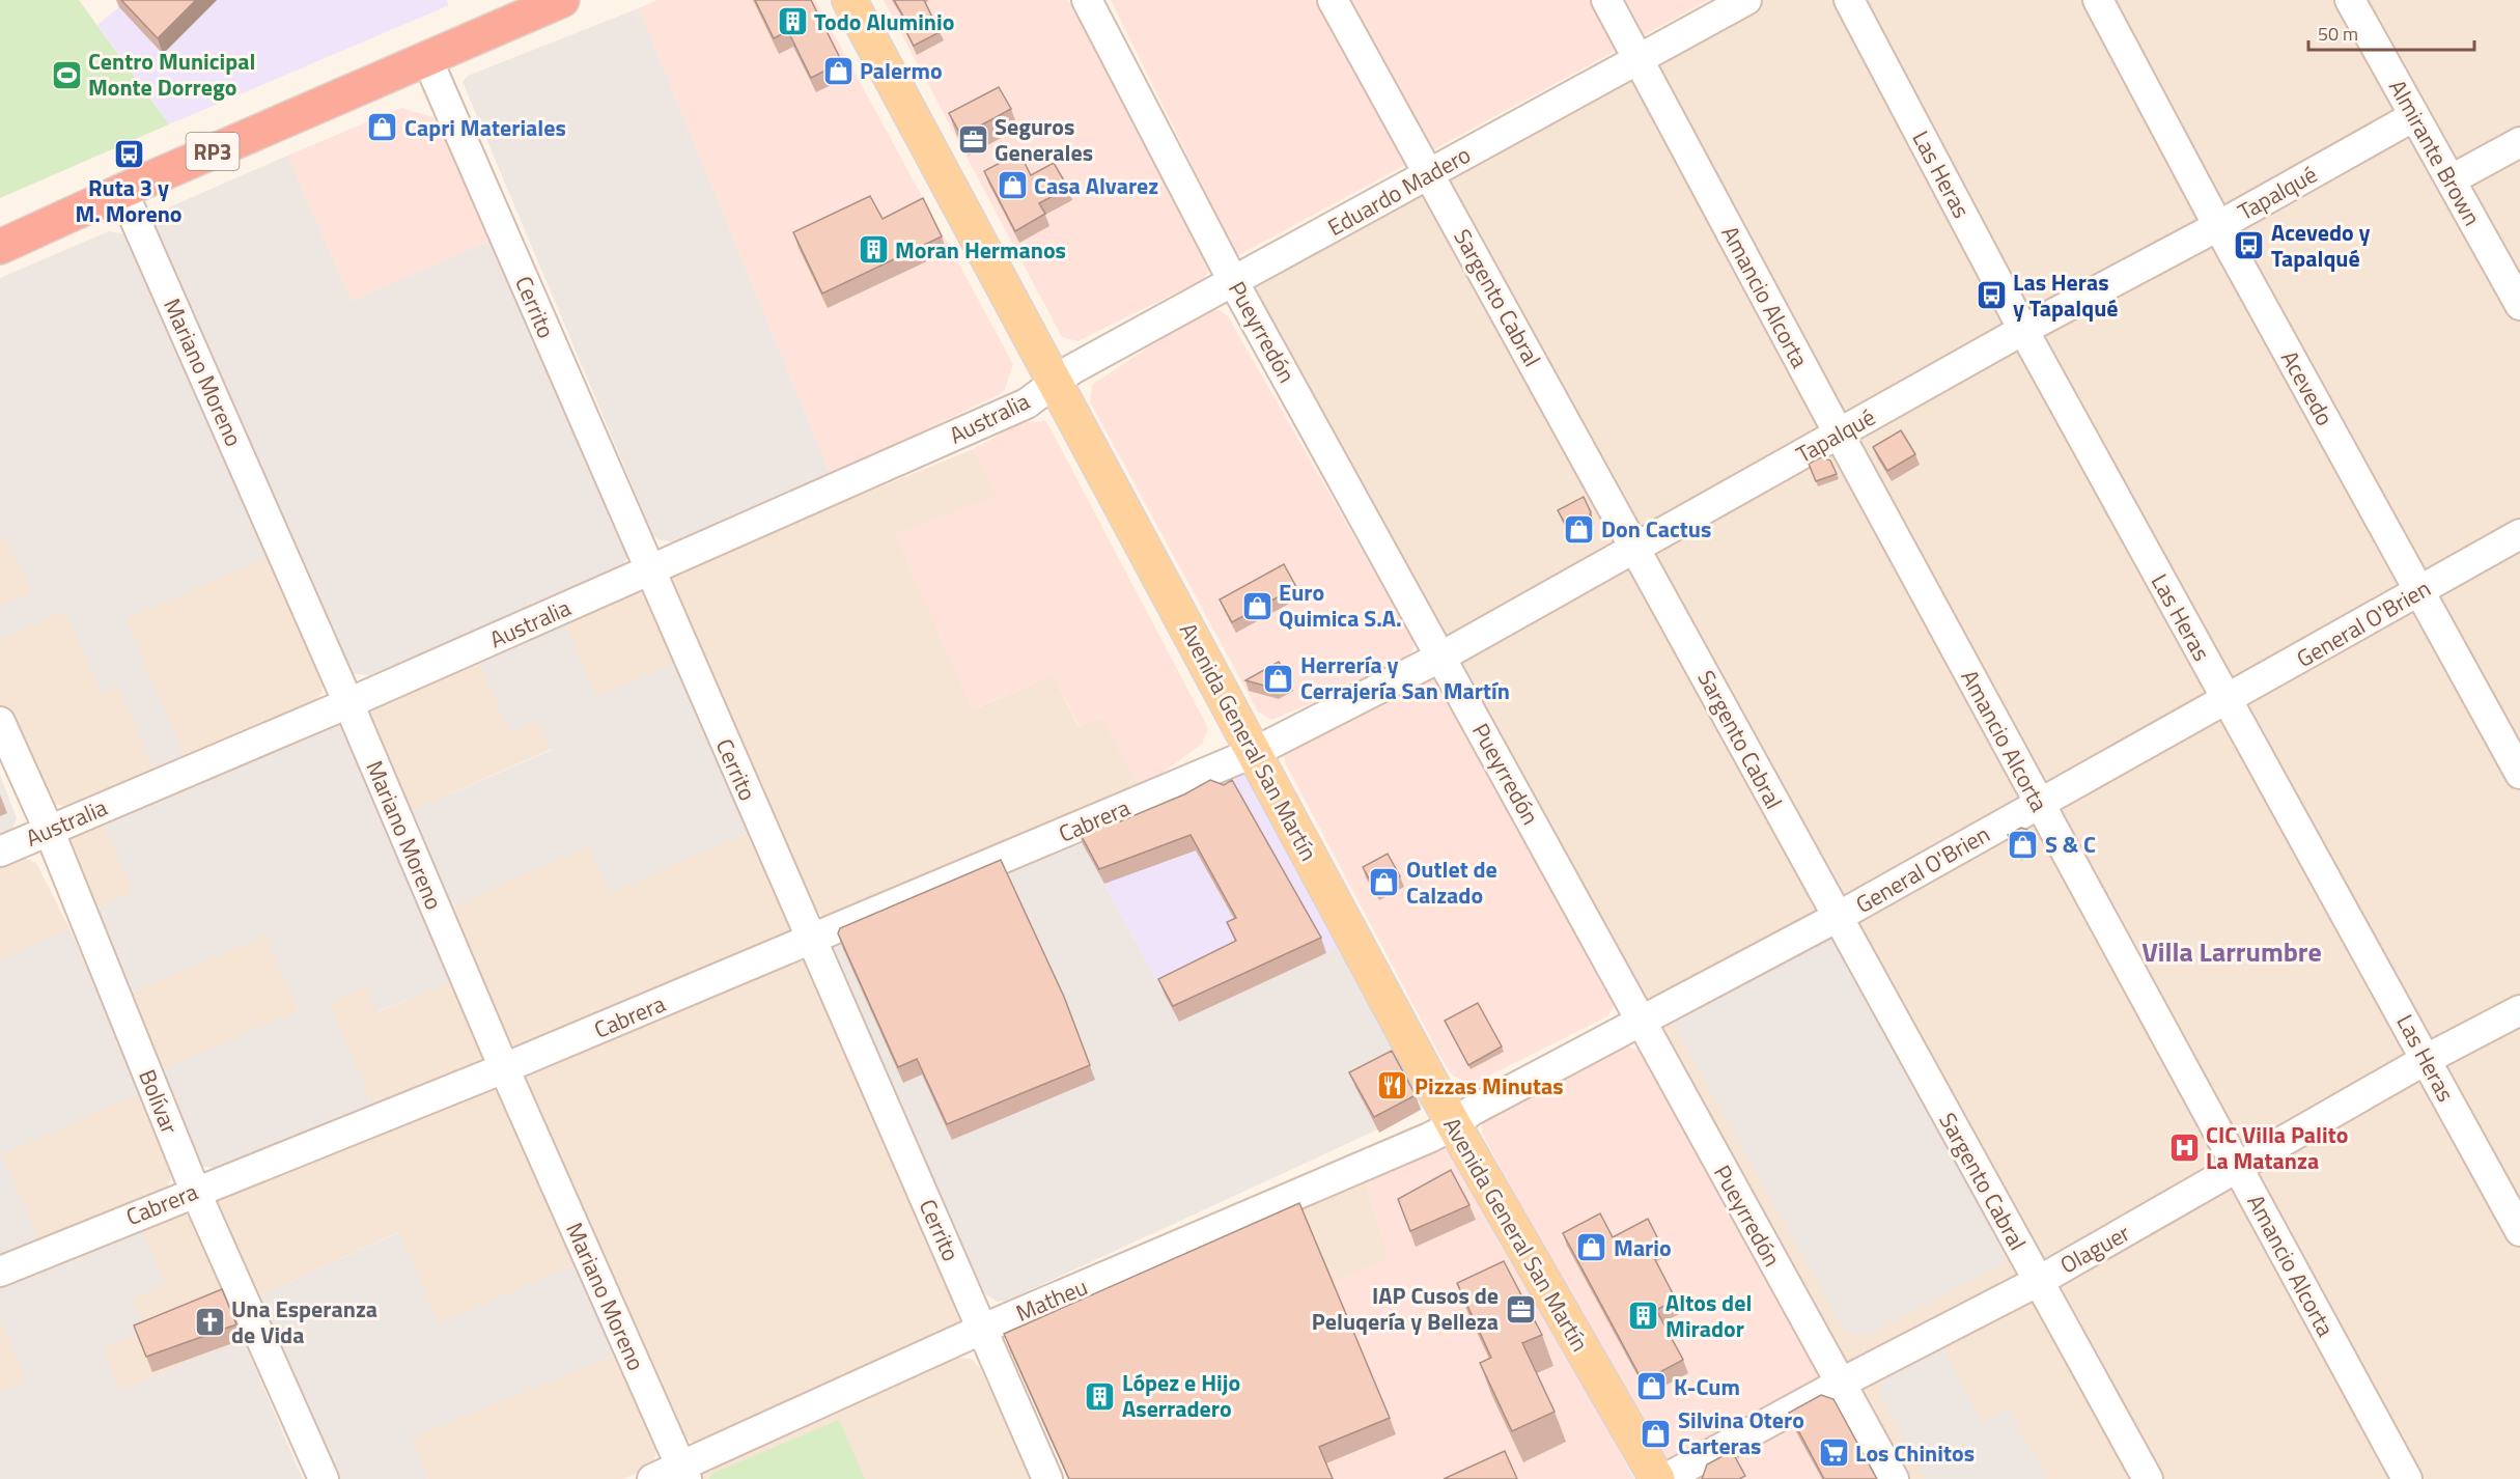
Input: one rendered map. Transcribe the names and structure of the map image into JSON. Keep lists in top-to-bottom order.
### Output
{
  "streets": {
    "highway": ["RP3"],
    "main road": ["Avenida General San Martín"],
    "street": [
      "Almirante Brown",
      "Las Heras",
      "Eduardo Madero",
      "Tapalqué",
      "Amancio Alcorta",
      "Sargento Cabral",
      "Cerrito",
      "Pueyrredón",
      "Mariano Moreno",
      "Acevedo",
      "Australia",
      "General O'Brien",
      "Cabrera",
      "Bolívar",
      "Olaguer",
      "Matheu"
    ]
  },
  "crossings": [
    ["RP3", "Cerrito"],
    ["RP3", "Mariano Moreno"],
    ["Almirante Brown", "Tapalqué"],
    ["Las Heras", "Tapalqué"],
    ["Las Heras", "General O'Brien"],
    ["Las Heras", "Olaguer"],
    ["Eduardo Madero", "Amancio Alcorta"],
    ["Eduardo Madero", "Sargento Cabral"],
    ["Eduardo Madero", "Pueyrredón"],
    ["Eduardo Madero", "Australia"],
    ["Eduardo Madero", "Avenida General San Martín"],
    ["Tapalqué", "Amancio Alcorta"],
    ["Tapalqué", "Sargento Cabral"],
    ["Tapalqué", "Pueyrredón"],
    ["Tapalqué", "Acevedo"],
    ["Tapalqué", "Avenida General San Martín"],
    ["Tapalqué", "Cabrera"],
    ["Amancio Alcorta", "General O'Brien"],
    ["Amancio Alcorta", "Olaguer"],
    ["Sargento Cabral", "General O'Brien"],
    ["Sargento Cabral", "Olaguer"],
    ["Cerrito", "Australia"],
    ["Cerrito", "Cabrera"],
    ["Cerrito", "Matheu"],
    ["Pueyrredón", "General O'Brien"],
    ["Pueyrredón", "Olaguer"],
    ["Mariano Moreno", "Australia"],
    ["Mariano Moreno", "Cabrera"],
    ["Mariano Moreno", "Matheu"],
    ["Acevedo", "General O'Brien"],
    ["Australia", "Avenida General San Martín"],
    ["Australia", "Bolívar"],
    ["General O'Brien", "Avenida General San Martín"],
    ["General O'Brien", "Matheu"],
    ["Avenida General San Martín", "Cabrera"],
    ["Avenida General San Martín", "Matheu"],
    ["Cabrera", "Bolívar"]
  ],
  "districts": ["Villa Larrumbre"],
  "places": {
    "building": [
      "Todo Aluminio",
      "Moran Hermanos",
      "Altos del Mirador",
      "López e Hijo Aserradero"
    ],
    "shop": [
      "Palermo",
      "Capri Materiales",
      "Casa Alvarez",
      "Don Cactus",
      "Euro Quimica S.A.",
      "Herrería y Cerrajería San Martín",
      "S & C",
      "Outlet de Calzado",
      "Mario",
      "K-Cum",
      "Silvina Otero Carteras"
    ],
    "sports": ["Centro Municipal Monte Dorrego"],
    "office": ["Seguros Generales", "IAP Cusos de Peluqería y Belleza"],
    "bus stop": ["Ruta 3 y M. Moreno", "Acevedo y Tapalqué", "Las Heras y Tapalqué"],
    "restaurant": ["Pizzas Minutas"],
    "hospital": ["CIC Villa Palito La Matanza"],
    "church": ["Una Esperanza de Vida"],
    "supermarket": ["Los Chinitos"]
  },
  "scale_bar": "50 m"
}
